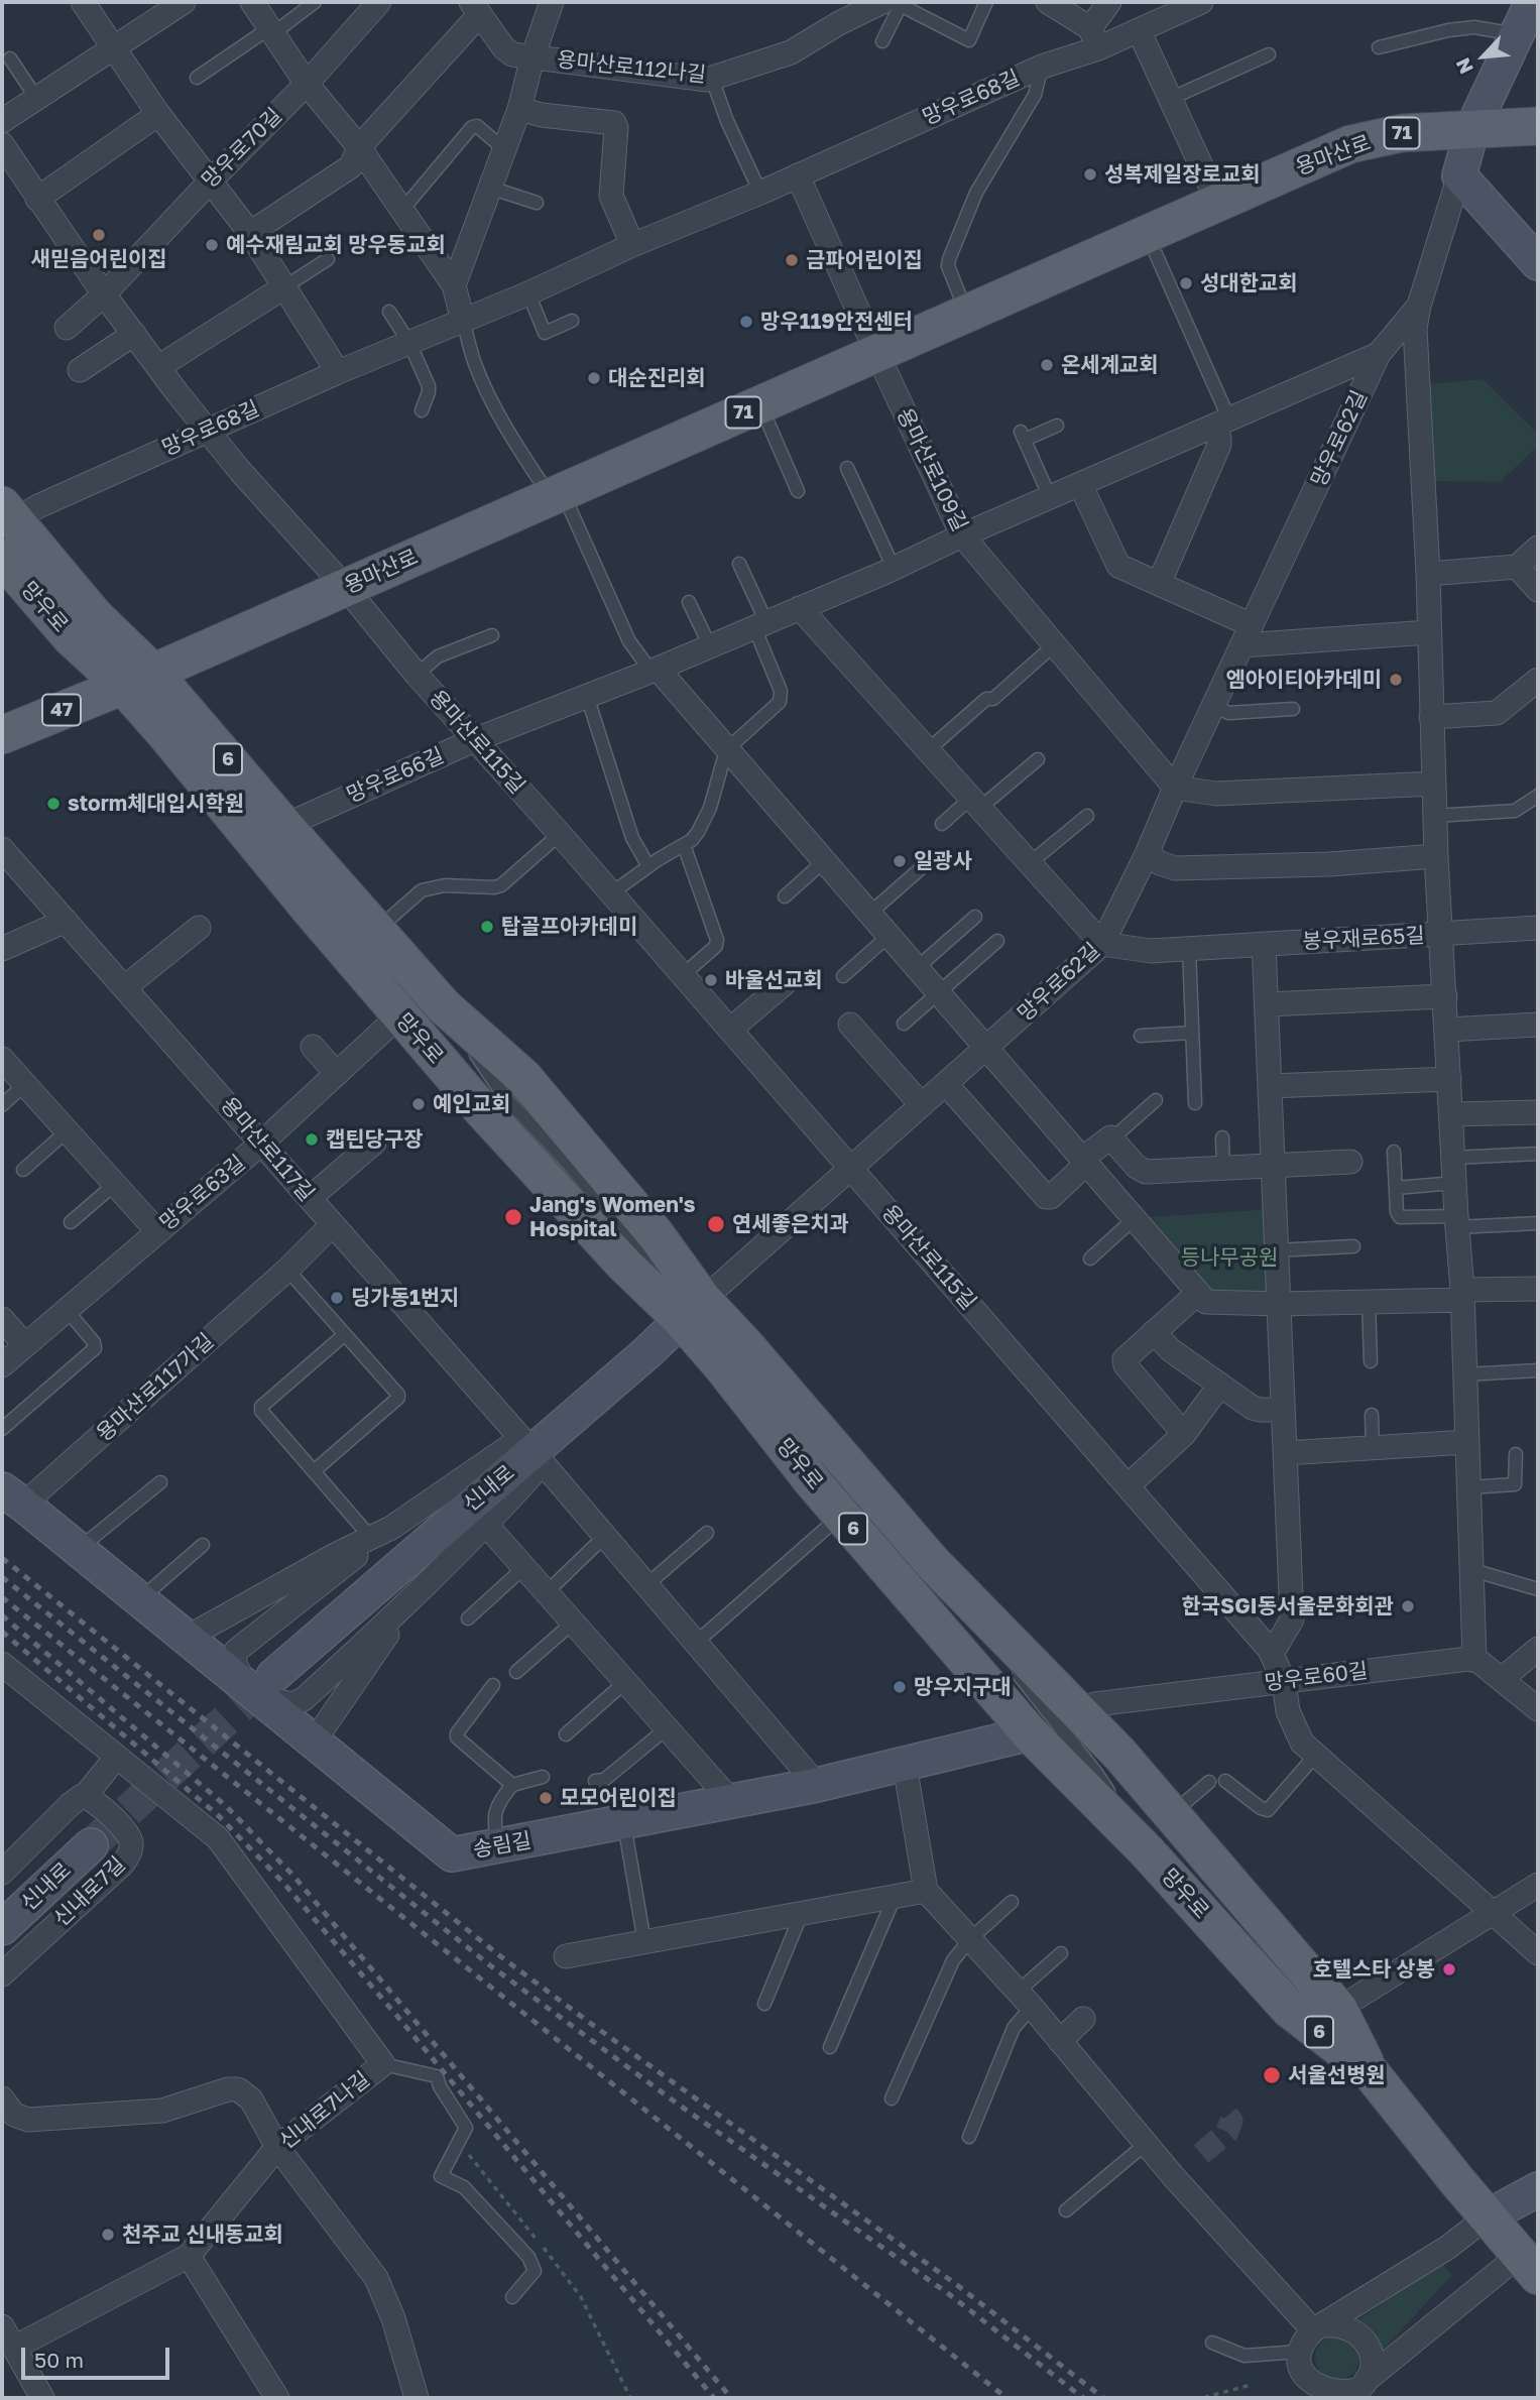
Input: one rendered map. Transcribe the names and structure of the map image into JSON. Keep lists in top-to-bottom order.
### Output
{
  "streets": {
    "main road": [
      "71",
      "용마산로",
      "망우로",
      "47",
      "6"
    ],
    "street": [
      "용마산로112나길",
      "망우로68길",
      "망우로70길",
      "망우로62길",
      "용마산로109길",
      "용마산로115길",
      "망우로66길",
      "봉우재로65길",
      "용마산로117길",
      "망우로63길",
      "용마산로117가길",
      "신내로",
      "망우로60길",
      "송림길",
      "신내로7길",
      "신내로7나길"
    ]
  },
  "crossings": [
    ["망우로68길", "망우로"],
    ["망우로68길", "용마산로115길"],
    ["망우로70길", "용마산로115길"],
    ["용마산로", "용마산로109길"],
    ["용마산로", "망우로"],
    ["용마산로", "용마산로115길"],
    ["망우로62길", "용마산로109길"],
    ["망우로62길", "망우로"],
    ["망우로62길", "용마산로115길"],
    ["망우로62길", "망우로66길"],
    ["망우로62길", "봉우재로65길"],
    ["망우로62길", "신내로"],
    ["용마산로109길", "망우로66길"],
    ["망우로", "망우로66길"],
    ["망우로", "망우로63길"],
    ["망우로", "신내로"],
    ["망우로", "망우로60길"],
    ["망우로", "송림길"],
    ["용마산로115길", "망우로66길"],
    ["용마산로115길", "망우로60길"],
    ["용마산로117길", "망우로63길"],
    ["용마산로117길", "용마산로117가길"],
    ["용마산로117길", "신내로"],
    ["용마산로117길", "송림길"],
    ["용마산로117가길", "송림길"],
    ["신내로", "송림길"]
  ],
  "parks": ["등나무공원"],
  "places": [
    "성복제일장로교회",
    "새믿음어린이집",
    "예수재림교회 망우동교회",
    "금파어린이집",
    "성대한교회",
    "망우119안전센터",
    "온세계교회",
    "대순진리회",
    "엠아이티아카데미",
    "storm체대입시학원",
    "일광사",
    "탑골프아카데미",
    "바울선교회",
    "예인교회",
    "캡틴당구장",
    "Jang's Women's Hospital",
    "연세좋은치과",
    "딩가동1번지",
    "한국SGI동서울문화회관",
    "망우지구대",
    "모모어린이집",
    "호텔스타 상봉",
    "서울선병원",
    "천주교 신내동교회"
  ],
  "scale_bar": "50 m",
  "north": "bottom left"
}
